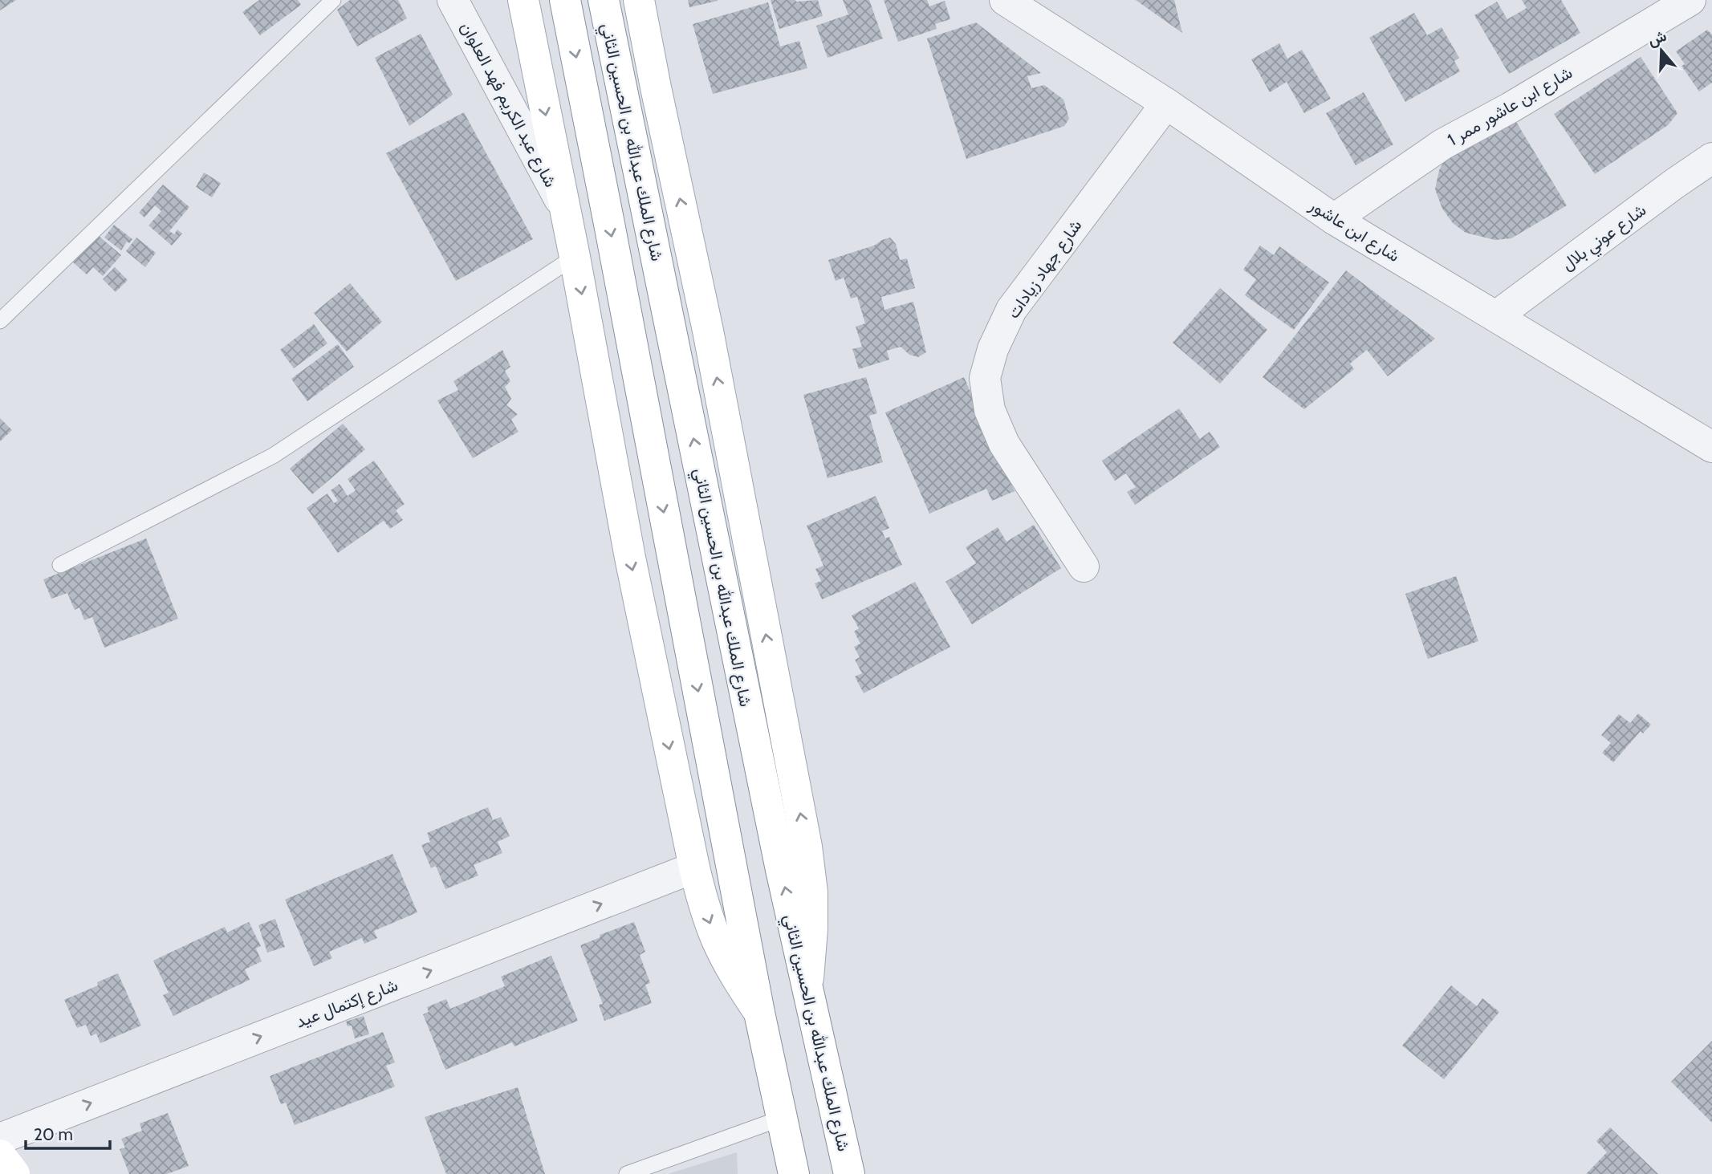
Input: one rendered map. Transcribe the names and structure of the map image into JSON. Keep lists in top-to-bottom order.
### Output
{
  "streets": {
    "main road": ["شارع الملك عبدالله بن الحسين الثاني"],
    "street": [
      "شارع عبد الكريم فهد العلوان",
      "شارع ابن عاشور ممر 1",
      "شارع ابن عاشور",
      "شارع عوني بلال",
      "شارع جهاد زيادات",
      "شارع إكتمال عيد"
    ]
  },
  "crossings": [
    ["شارع ابن عاشور ممر 1", "شارع ابن عاشور"],
    ["شارع ابن عاشور", "شارع عوني بلال"],
    ["شارع ابن عاشور", "شارع جهاد زيادات"]
  ],
  "one_way": ["شارع إكتمال عيد"],
  "scale_bar": "20 m",
  "north": "top"
}
